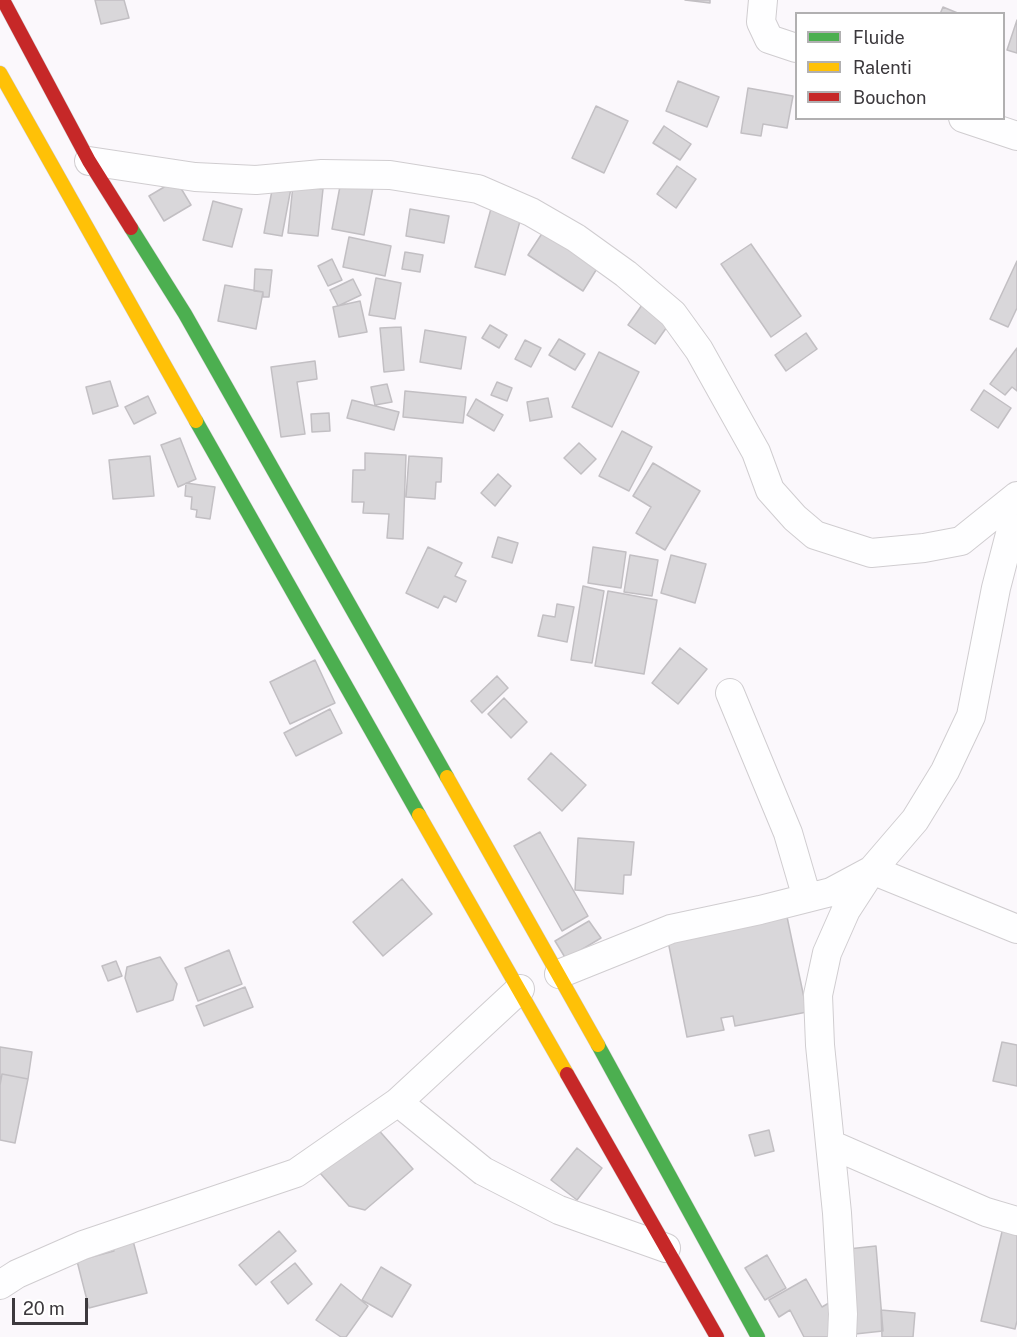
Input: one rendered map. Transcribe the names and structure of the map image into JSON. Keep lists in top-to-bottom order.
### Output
{
  "legend": ["Fluide", "Ralenti", "Bouchon"],
  "scale_bar": "20 m"
}
